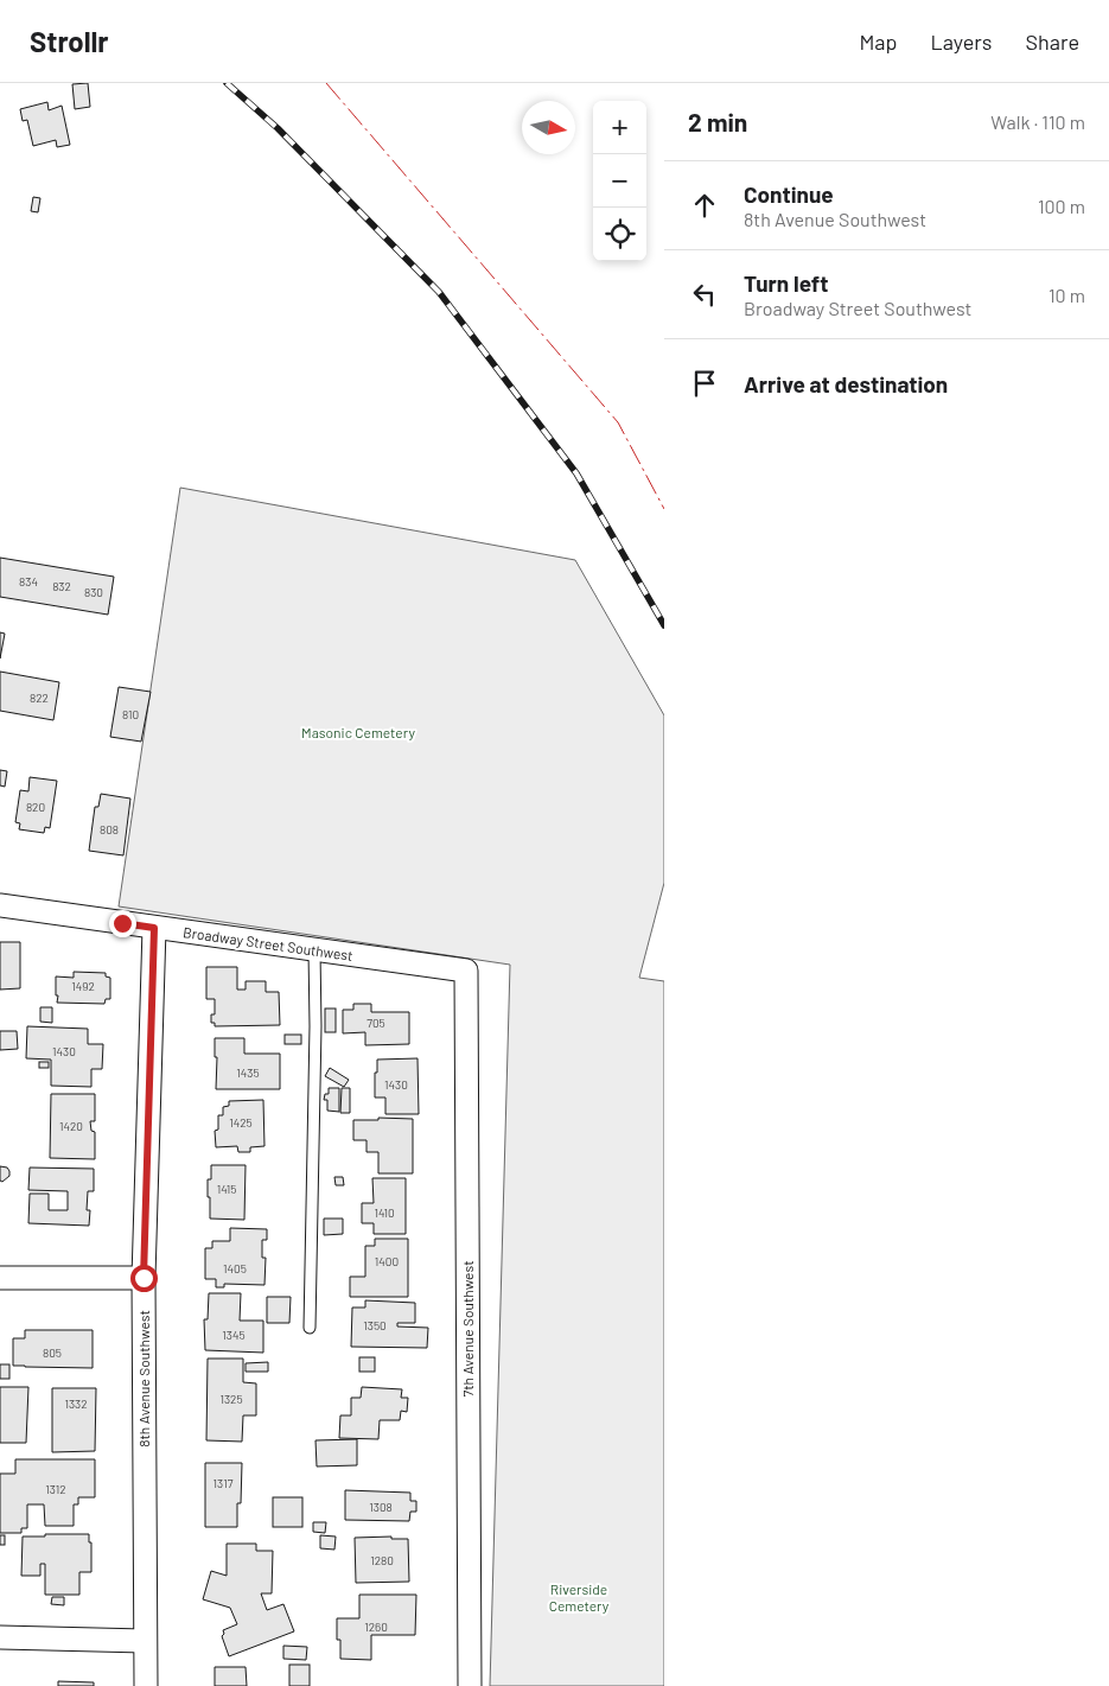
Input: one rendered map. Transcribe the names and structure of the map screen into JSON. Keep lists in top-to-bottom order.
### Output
{
  "streets": {
    "street": ["Broadway Street Southwest", "7th Avenue Southwest", "8th Avenue Southwest"]
  },
  "crossings": [
    ["Broadway Street Southwest", "7th Avenue Southwest"],
    ["Broadway Street Southwest", "8th Avenue Southwest"]
  ],
  "parks": ["Masonic Cemetery", "Riverside Cemetery"],
  "house_numbers": [
    "834",
    "832",
    "830",
    "822",
    "810",
    "820",
    "808",
    "1492",
    "705",
    "1430",
    "1435",
    "1430",
    "1425",
    "1420",
    "1415",
    "1410",
    "1400",
    "1405",
    "1350",
    "1345",
    "805",
    "1325",
    "1332",
    "1317",
    "1312",
    "1308",
    "1280",
    "1260"
  ],
  "north": "right",
  "page": {
    "header": "Strollr",
    "nav": ["Map", "Layers", "Share"],
    "heading": ["2 min", "Walk · 110 m"],
    "map_buttons": ["+", "−"],
    "list": [
      ["Continue", "8th Avenue Southwest", "100 m"],
      ["Turn left", "Broadway Street Southwest", "10 m"],
      "Arrive at destination"
    ]
  }
}
